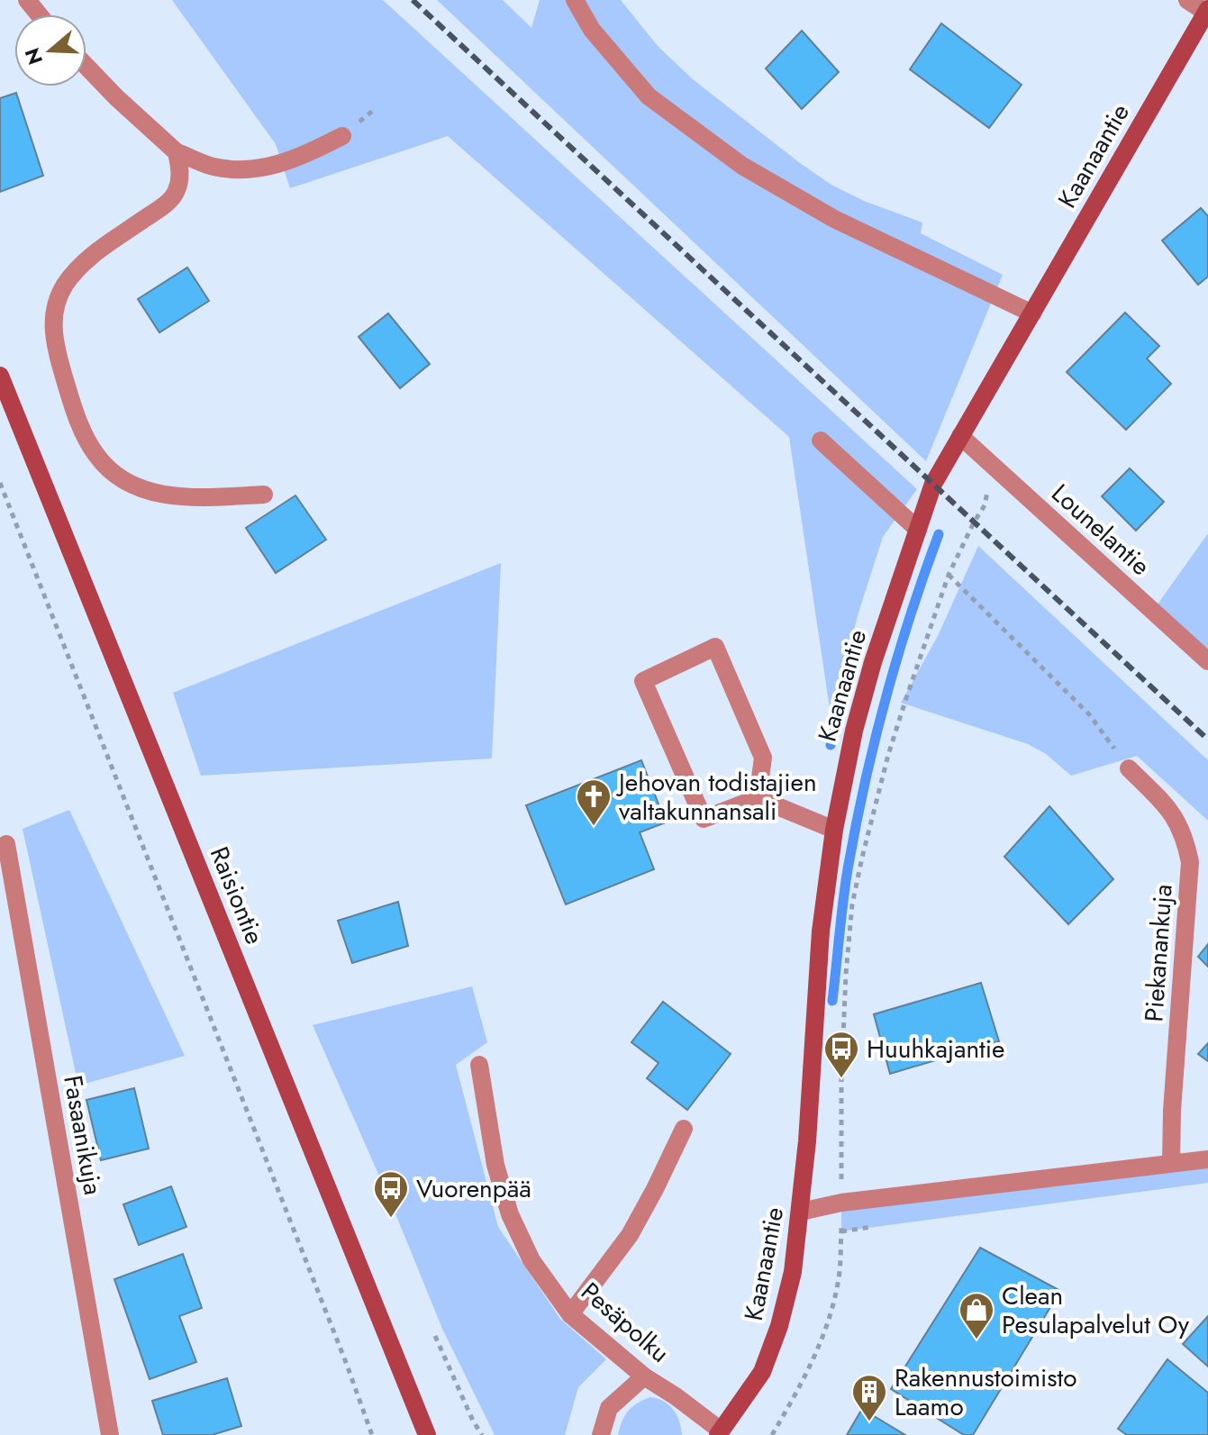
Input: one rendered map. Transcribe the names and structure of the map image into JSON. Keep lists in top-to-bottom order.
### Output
{
  "streets": {
    "street": [
      "Kaanaantie",
      "Lounelantie",
      "Raisiontie",
      "Piekanankuja",
      "Fasaanikuja",
      "Pesäpolku"
    ]
  },
  "crossings": [
    ["Kaanaantie", "Lounelantie"],
    ["Kaanaantie", "Pesäpolku"]
  ],
  "places": {
    "church": ["Jehovan todistajien valtakunnansali"],
    "bus stop": ["Huuhkajantie", "Vuorenpää"],
    "shop": ["Clean Pesulapalvelut Oy"],
    "building": ["Rakennustoimisto Laamo"]
  },
  "north": "left"
}
